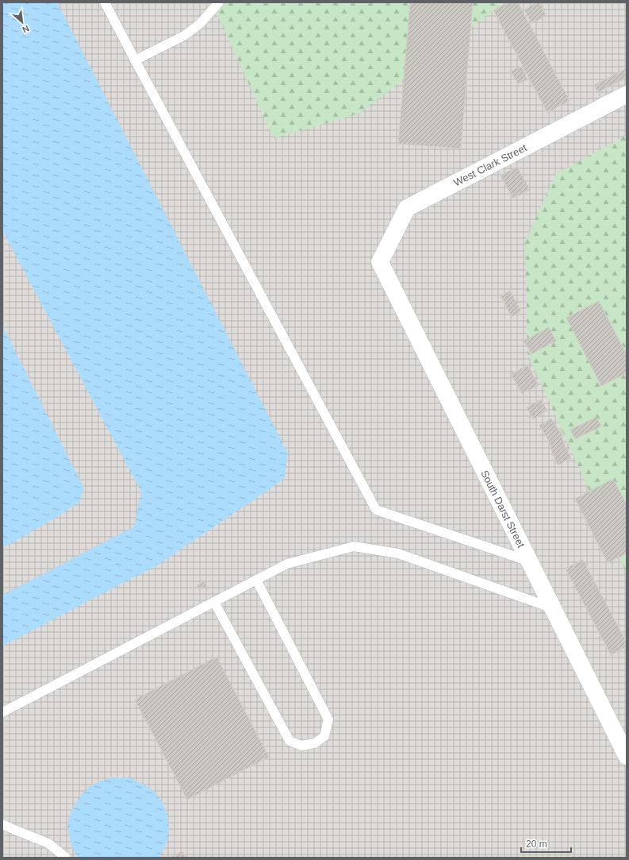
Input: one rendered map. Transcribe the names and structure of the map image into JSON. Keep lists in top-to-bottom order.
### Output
{
  "streets": {
    "street": ["West Clark Street", "South Darst Street"]
  },
  "crossings": [
    ["West Clark Street", "South Darst Street"]
  ],
  "scale_bar": "20 m",
  "north": "bottom right"
}
